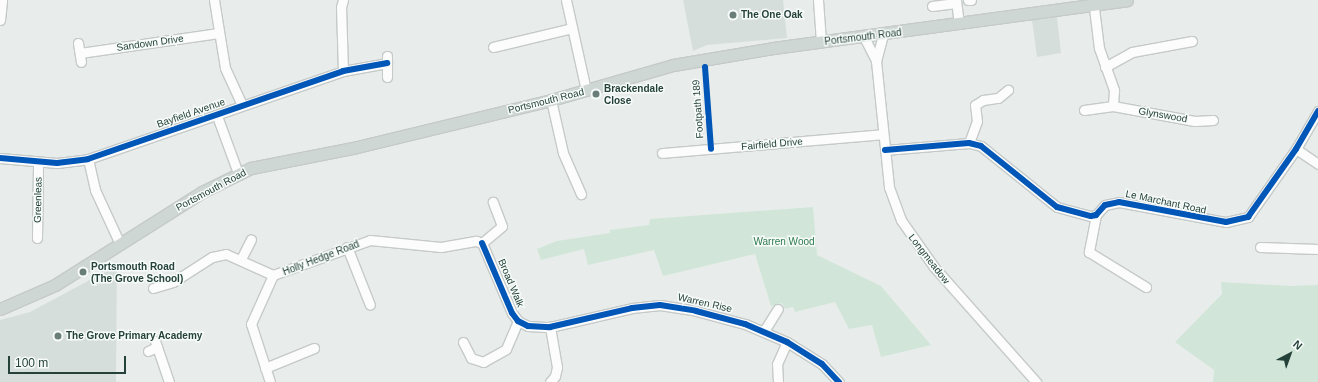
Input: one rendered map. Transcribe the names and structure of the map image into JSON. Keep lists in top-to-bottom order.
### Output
{
  "streets": {
    "main road": ["Portsmouth Road"],
    "street": [
      "Sandown Drive",
      "Bayfield Avenue",
      "Glynswood",
      "Fairfield Drive",
      "Greenleas",
      "Le Marchant Road",
      "Holly Hedge Road",
      "Longmeadow",
      "Broad Walk",
      "Warren Rise"
    ],
    "cycle path": ["Footpath 189"]
  },
  "crossings": [
    ["Portsmouth Road", "Bayfield Avenue"],
    ["Bayfield Avenue", "Greenleas"],
    ["Fairfield Drive", "Longmeadow"],
    ["Holly Hedge Road", "Broad Walk"],
    ["Broad Walk", "Warren Rise"]
  ],
  "parks": ["Warren Wood"],
  "places": [
    "The One Oak",
    "Brackendale Close",
    "Portsmouth Road (The Grove School)",
    "The Grove Primary Academy"
  ],
  "scale_bar": "100 m",
  "north": "top right"
}
